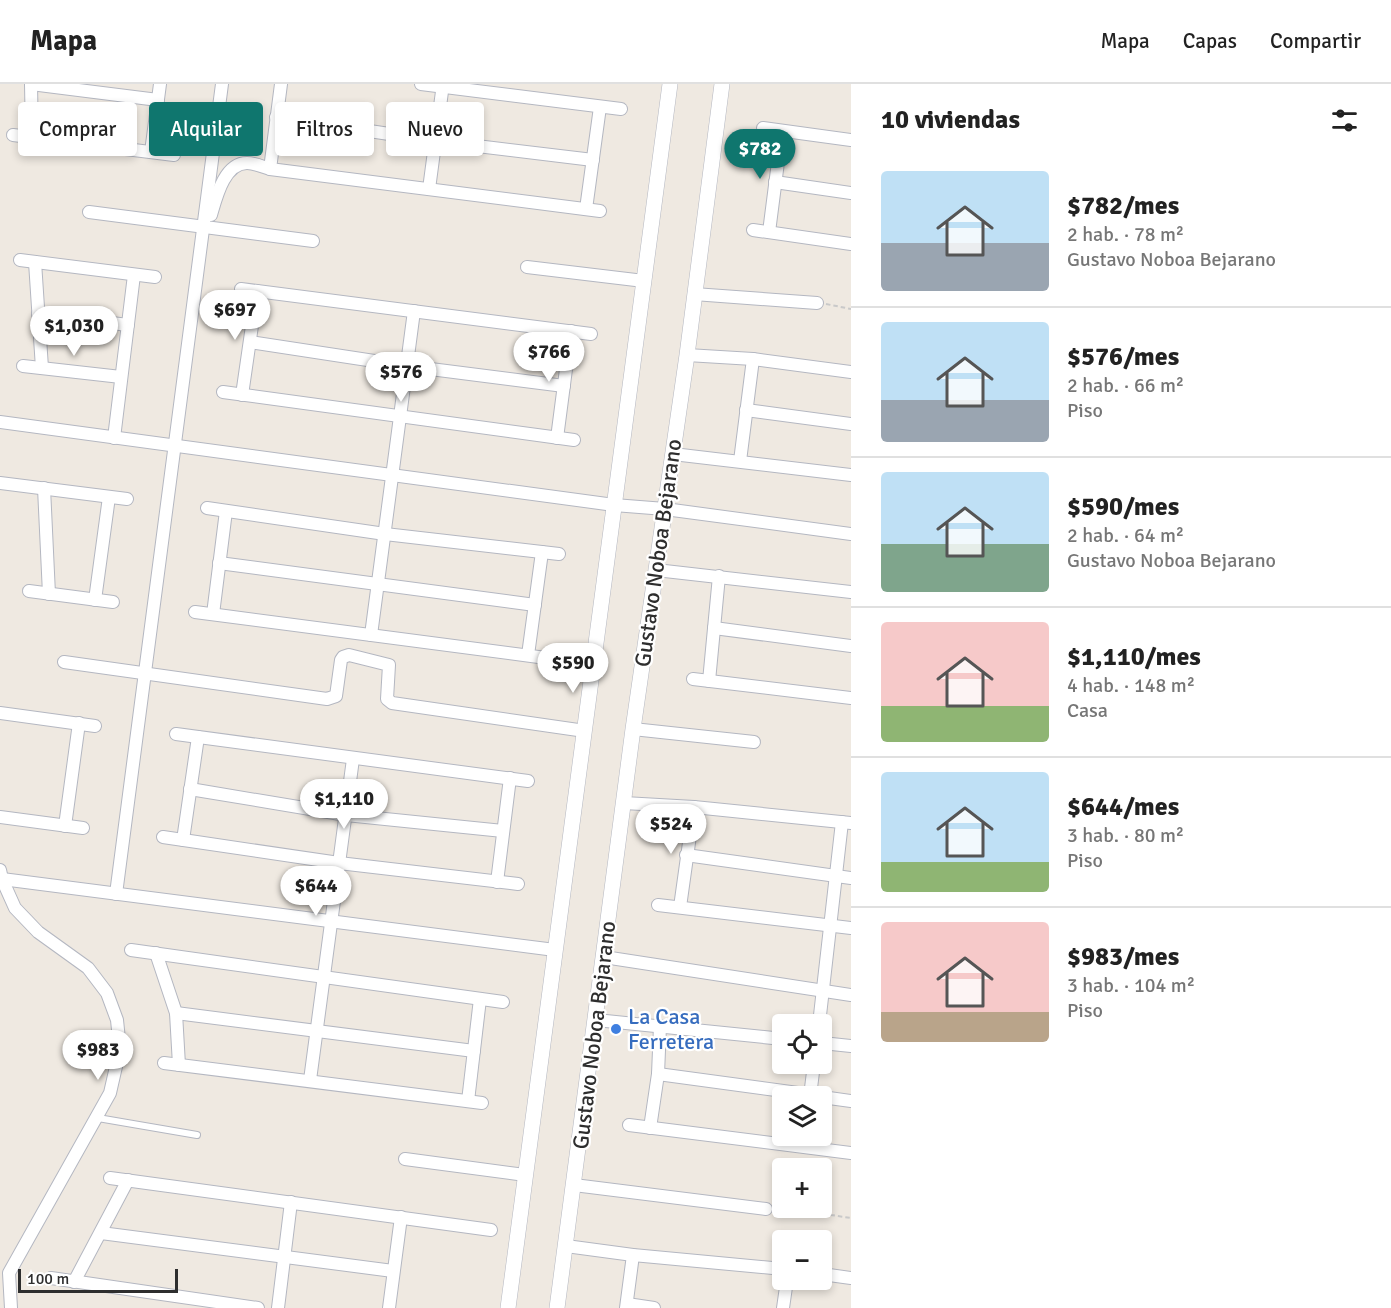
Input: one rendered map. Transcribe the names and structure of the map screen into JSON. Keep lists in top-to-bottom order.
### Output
{
  "streets": {
    "street": ["Gustavo Noboa Bejarano"]
  },
  "places": ["La Casa Ferretera"],
  "scale_bar": "100 m",
  "page": {
    "header": "Mapa",
    "nav": ["Mapa", "Capas", "Compartir"],
    "heading": "10 viviendas",
    "chip": [
      "Comprar",
      "Alquilar",
      "Filtros",
      "Nuevo"
    ],
    "price": [
      "$782",
      "$697",
      "$1,030",
      "$766",
      "$576",
      "$590",
      "$1,110",
      "$524",
      "$644",
      "$983"
    ],
    "list": [
      {
        "name": "$782/mes",
        "note": "2 hab. · 78 m² · Gustavo Noboa Bejarano"
      },
      {
        "name": "$576/mes",
        "note": "2 hab. · 66 m² · Piso"
      },
      {
        "name": "$590/mes",
        "note": "2 hab. · 64 m² · Gustavo Noboa Bejarano"
      },
      {
        "name": "$1,110/mes",
        "note": "4 hab. · 148 m² · Casa"
      },
      {
        "name": "$644/mes",
        "note": "3 hab. · 80 m² · Piso"
      },
      {
        "name": "$983/mes",
        "note": "3 hab. · 104 m² · Piso"
      }
    ],
    "map_buttons": ["+", "−"],
    "scale": "100 m"
  }
}
